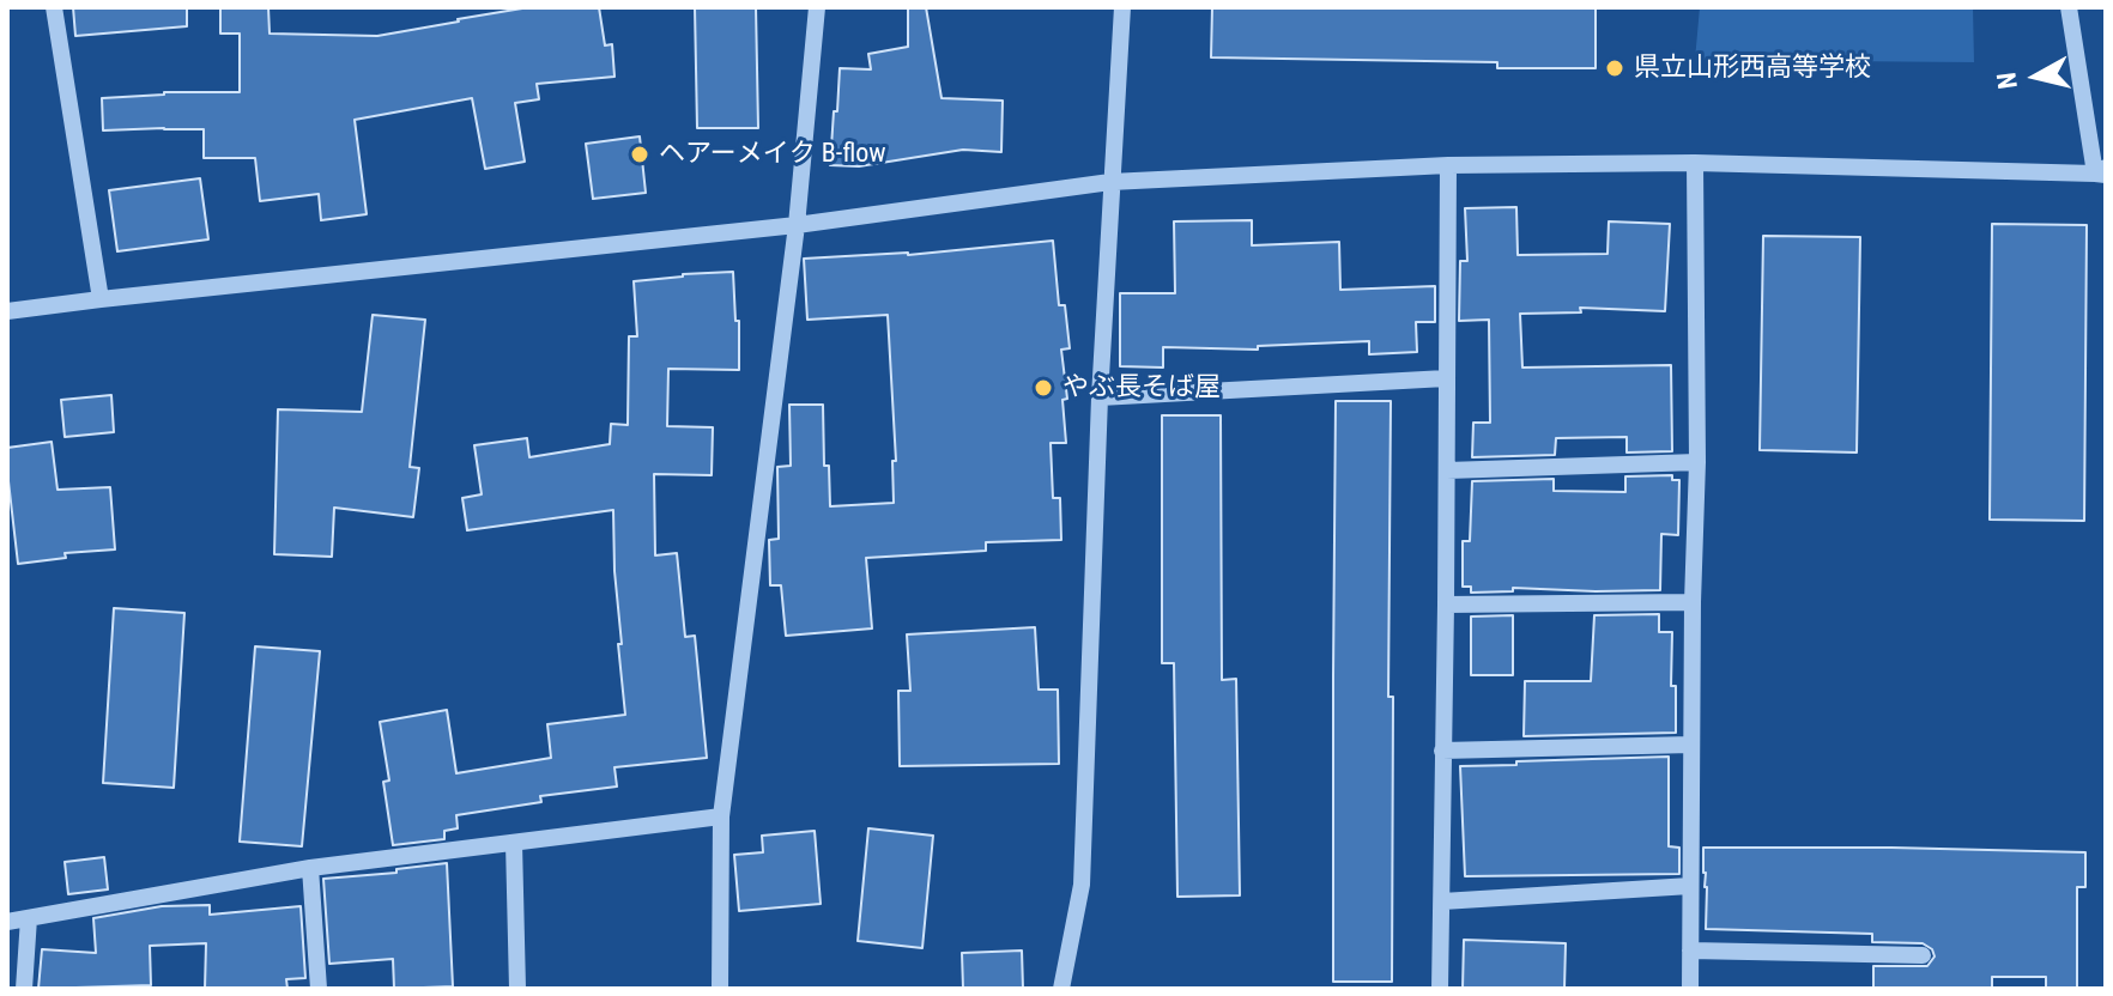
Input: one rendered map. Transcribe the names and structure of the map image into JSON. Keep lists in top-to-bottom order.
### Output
{
  "places": ["県立山形西高等学校", "ヘアーメイク B-flow", "やぶ長そば屋"],
  "north": "left"
}
